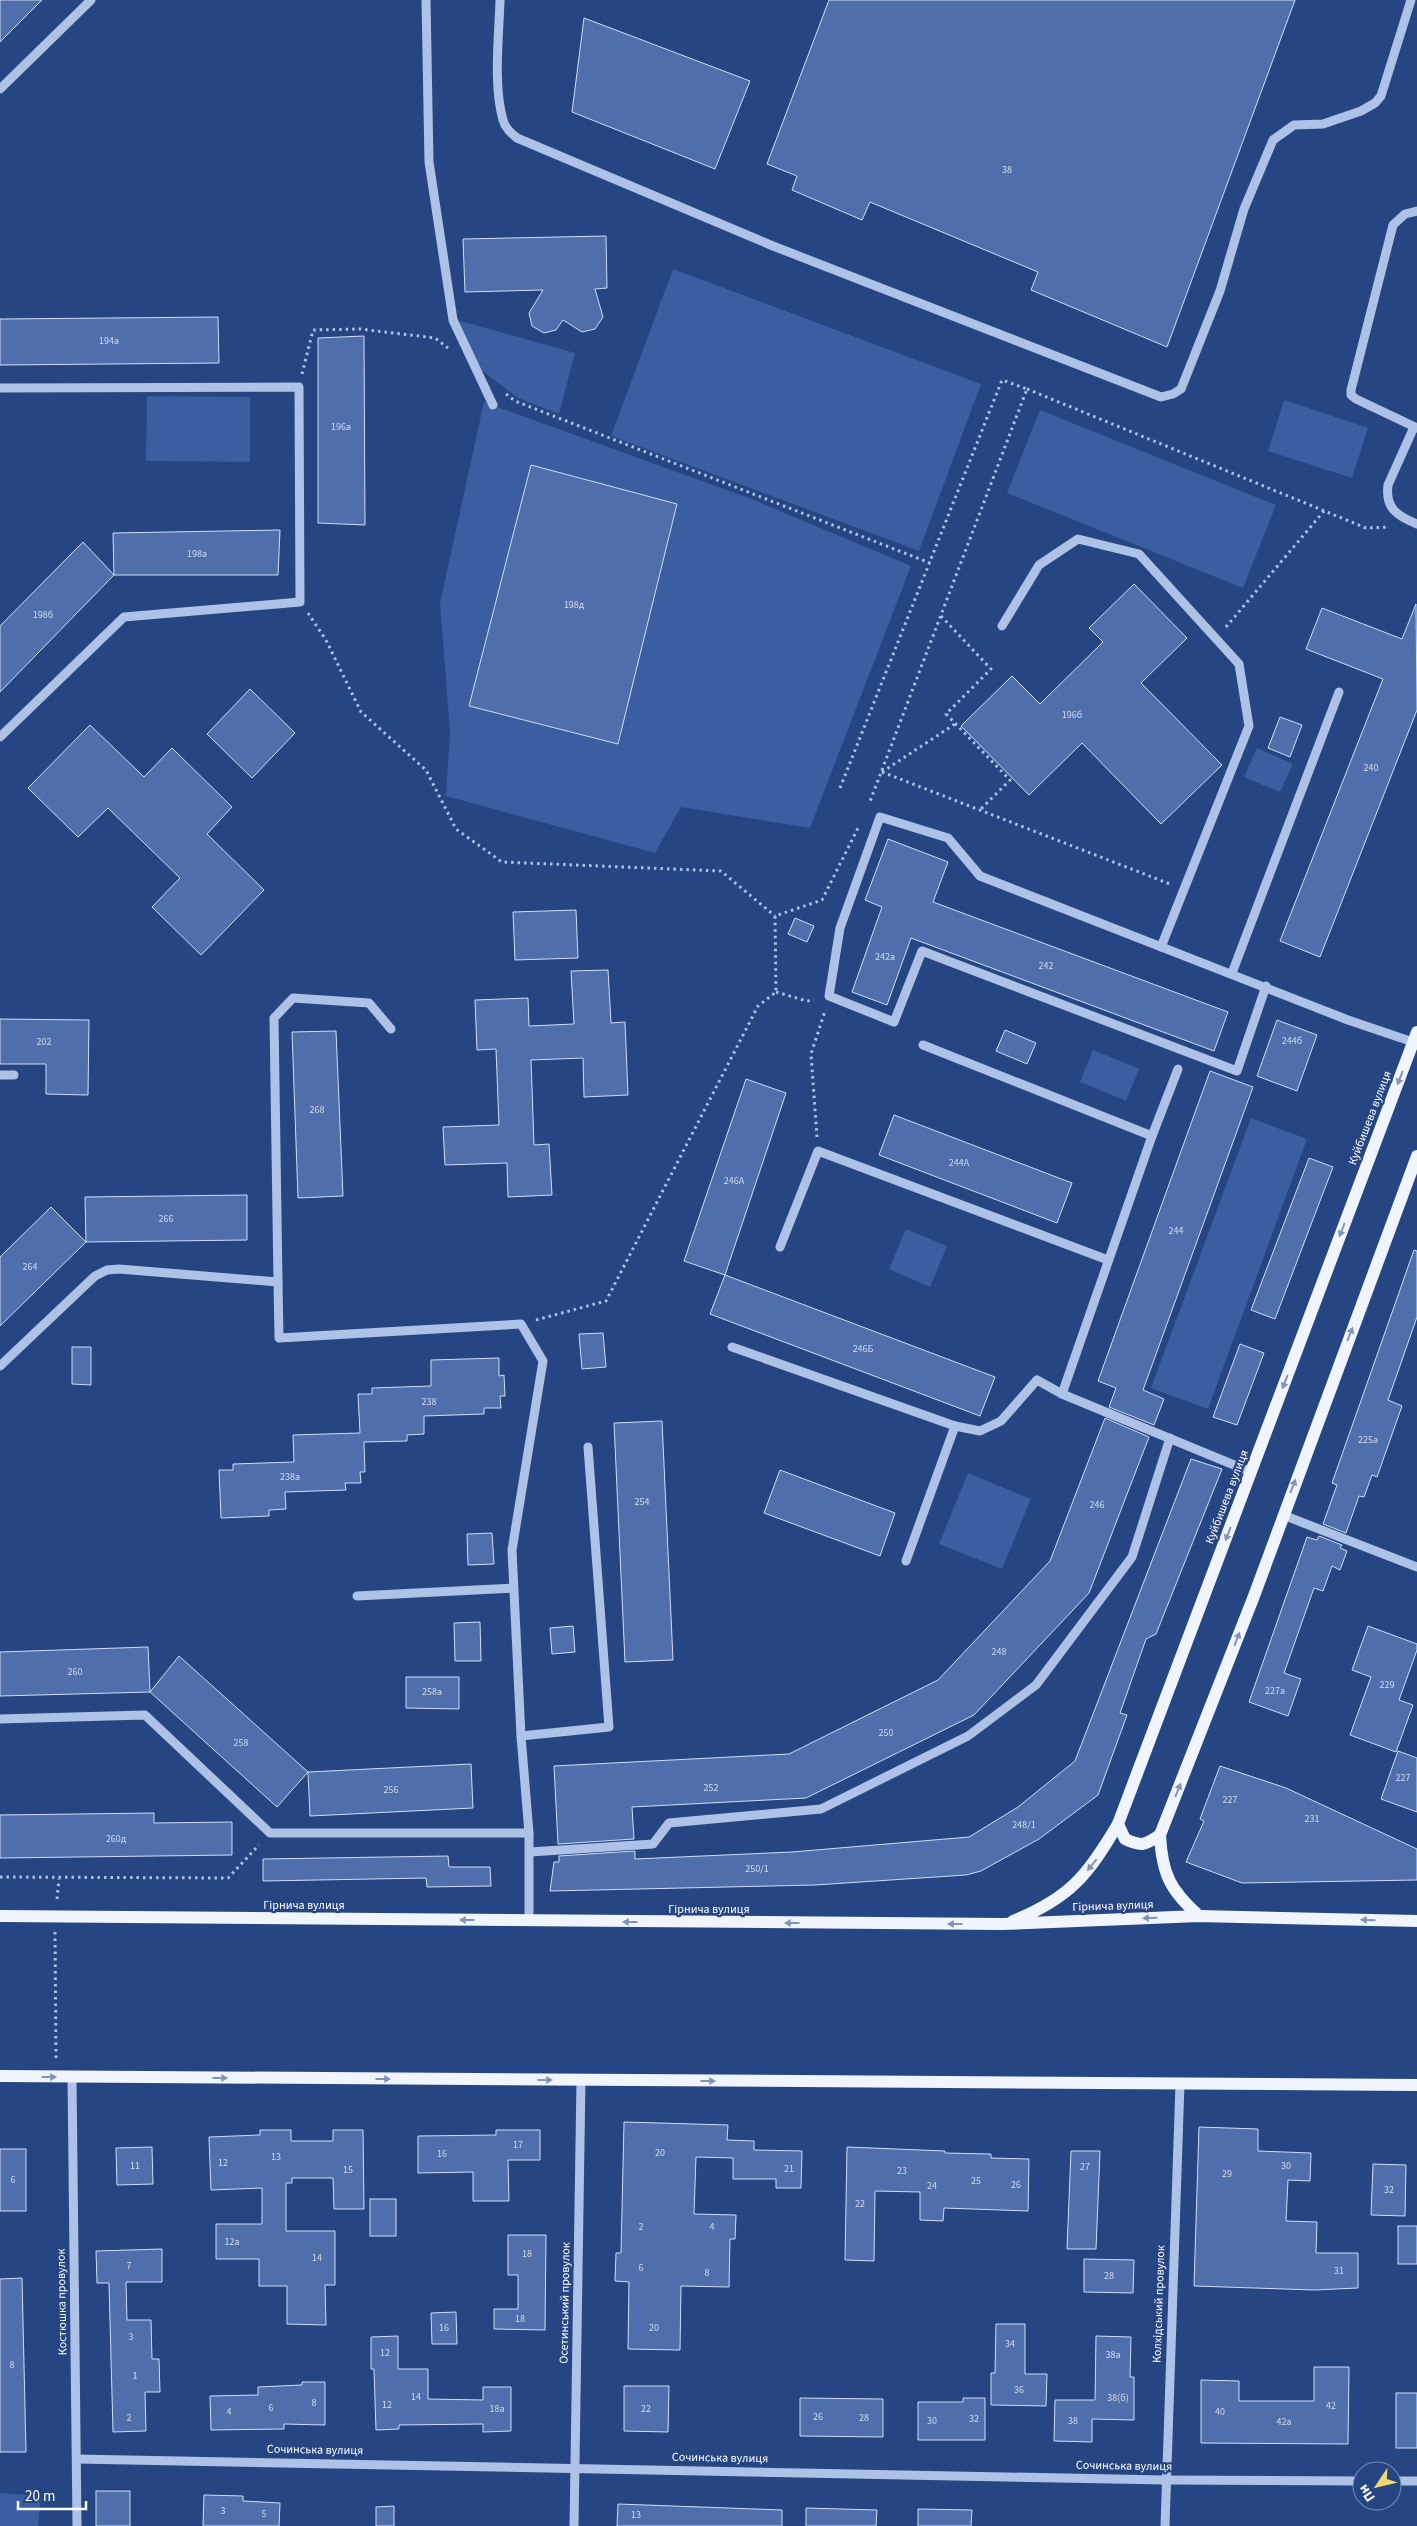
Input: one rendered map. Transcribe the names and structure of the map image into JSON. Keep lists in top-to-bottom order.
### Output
{
  "streets": {
    "main road": ["Куйбишева вулиця", "Гірнича вулиця"],
    "street": [
      "Костюшка провулок",
      "Осетинський провулок",
      "Колхідський провулок",
      "Сочинська вулиця"
    ]
  },
  "crossings": [
    ["Куйбишева вулиця", "Гірнича вулиця"],
    ["Костюшка провулок", "Сочинська вулиця"],
    ["Осетинський провулок", "Сочинська вулиця"],
    ["Колхідський провулок", "Сочинська вулиця"]
  ],
  "one_way": ["Гірнича вулиця"],
  "house_numbers": [
    "38",
    "194а",
    "196а",
    "198а",
    "198д",
    "198б",
    "196б",
    "240",
    "242а",
    "242",
    "244б",
    "202",
    "268",
    "244А",
    "246А",
    "266",
    "244",
    "264",
    "246Б",
    "238",
    "225а",
    "238а",
    "254",
    "246",
    "248",
    "260",
    "229",
    "227а",
    "258а",
    "250",
    "258",
    "227",
    "252",
    "256",
    "227",
    "231",
    "248/1",
    "260д",
    "250/1",
    "17",
    "20",
    "16",
    "13",
    "12",
    "11",
    "30",
    "27",
    "21",
    "15",
    "23",
    "29",
    "6",
    "25",
    "26",
    "24",
    "32",
    "22",
    "2",
    "4",
    "12а",
    "18",
    "14",
    "7",
    "6",
    "31",
    "8",
    "28",
    "18",
    "16",
    "20",
    "3",
    "34",
    "12",
    "38а",
    "8",
    "1",
    "36",
    "14",
    "38(б)",
    "8",
    "12",
    "42",
    "6",
    "18а",
    "22",
    "4",
    "40",
    "26",
    "2",
    "28",
    "32",
    "30",
    "38",
    "42а",
    "3",
    "5",
    "13"
  ],
  "scale_bar": "20 m",
  "north": "bottom left"
}
